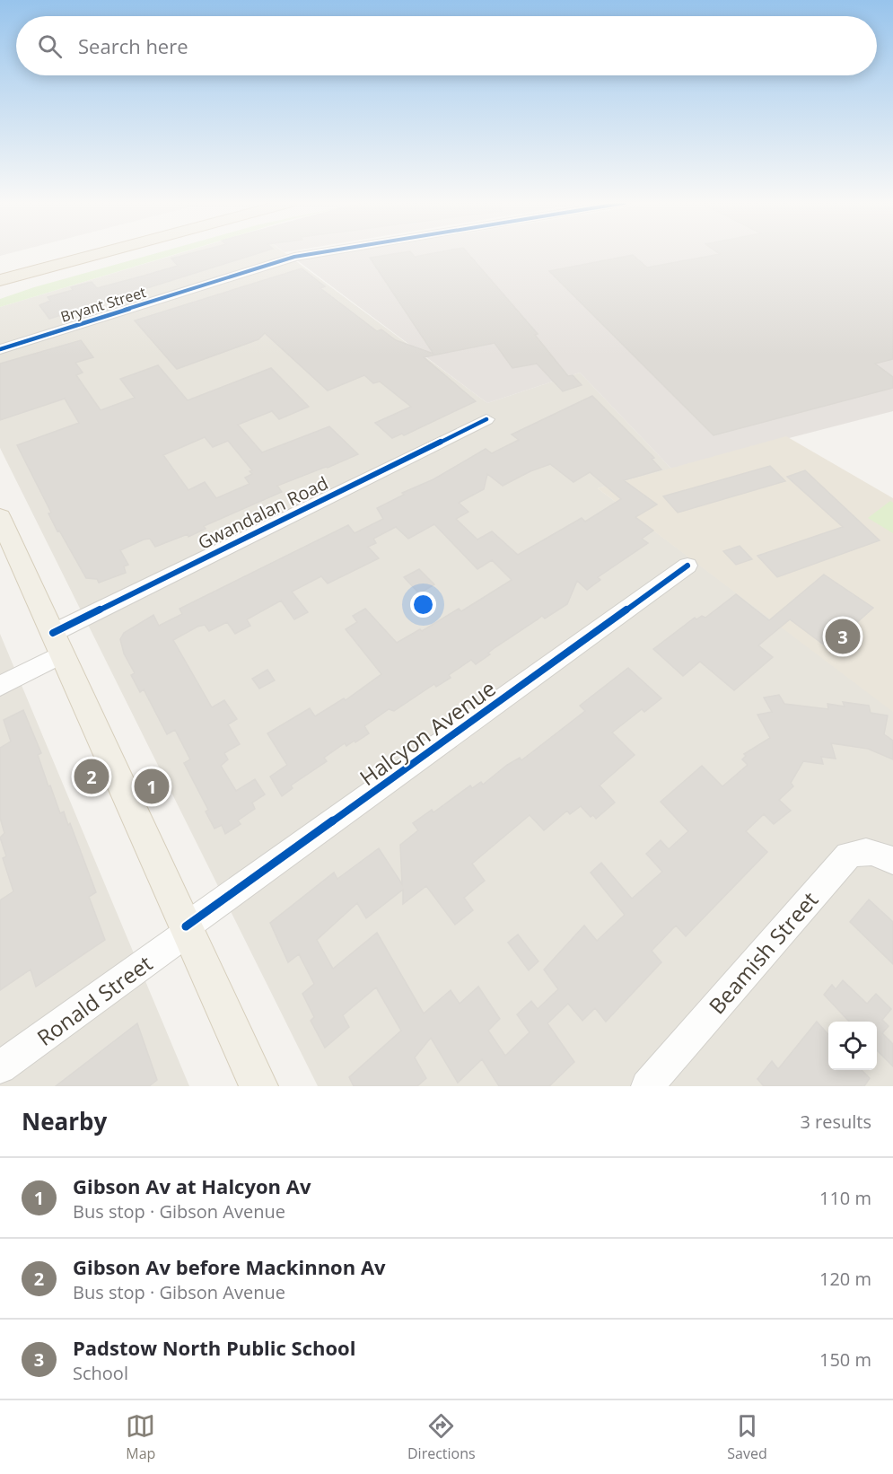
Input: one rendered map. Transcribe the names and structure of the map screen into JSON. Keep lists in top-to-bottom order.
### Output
{
  "streets": {
    "street": [
      "Bryant Street",
      "Gwandalan Road",
      "Halcyon Avenue",
      "Beamish Street",
      "Ronald Street"
    ]
  },
  "crossings": [
    ["Halcyon Avenue", "Ronald Street"]
  ],
  "page": {
    "search": "Search here",
    "pins": ["3", "2", "1"],
    "heading": ["Nearby", "3 results"],
    "list": [
      {
        "mark": "1",
        "name": "Gibson Av at Halcyon Av",
        "note": "Bus stop · Gibson Avenue",
        "value": "110 m"
      },
      {
        "mark": "2",
        "name": "Gibson Av before Mackinnon Av",
        "note": "Bus stop · Gibson Avenue",
        "value": "120 m"
      },
      {
        "mark": "3",
        "name": "Padstow North Public School",
        "note": "School",
        "value": "150 m"
      }
    ],
    "nav": ["Map", "Directions", "Saved"]
  }
}
